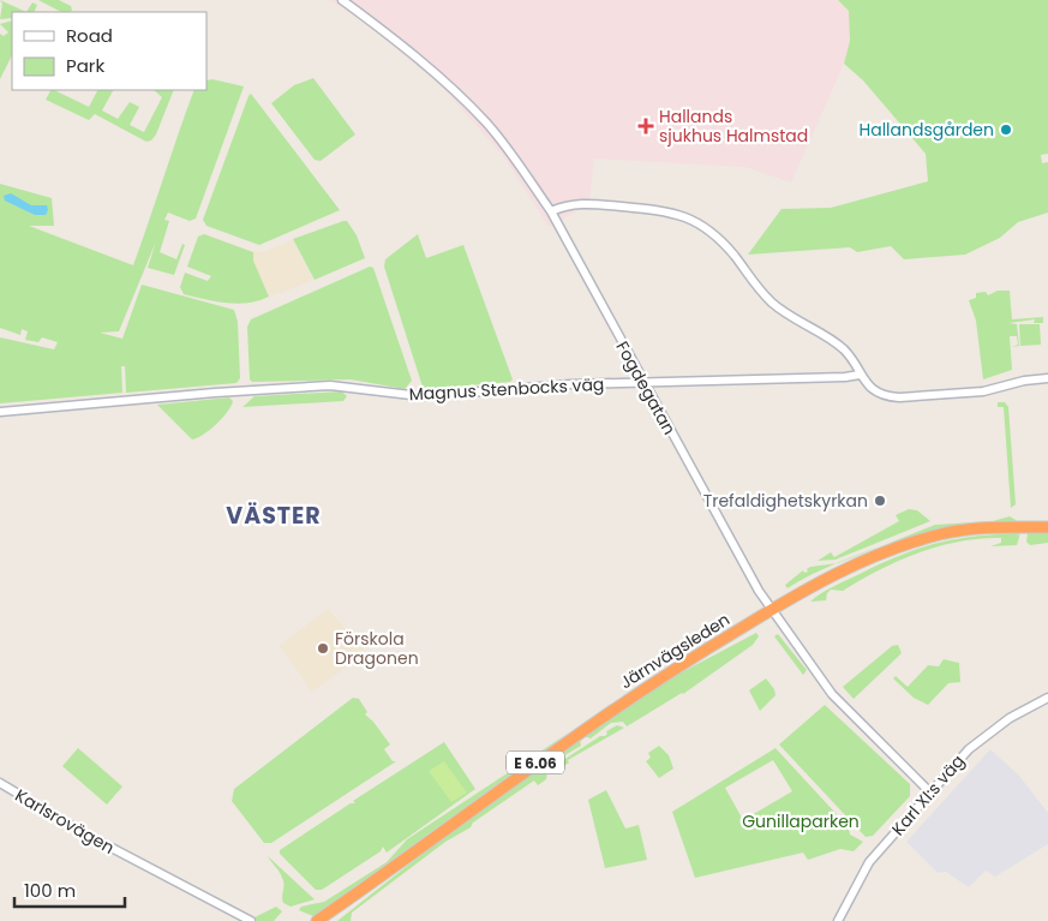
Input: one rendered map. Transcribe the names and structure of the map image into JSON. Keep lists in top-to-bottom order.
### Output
{
  "streets": {
    "highway": ["Järnvägsleden", "E 6.06"],
    "street": [
      "Fogdegatan",
      "Magnus Stenbocks väg",
      "Karl XI:s väg",
      "Karlsrovägen"
    ]
  },
  "crossings": [
    ["Fogdegatan", "Magnus Stenbocks väg"],
    ["Fogdegatan", "Järnvägsleden"],
    ["Fogdegatan", "Karl XI:s väg"]
  ],
  "districts": ["VÄSTER"],
  "parks": ["Gunillaparken"],
  "places": {
    "health": ["Hallands sjukhus Halmstad"],
    "other": ["Hallandsgården", "Trefaldighetskyrkan", "Förskola Dragonen"]
  },
  "legend": ["Road", "Park"],
  "scale_bar": "100 m"
}
